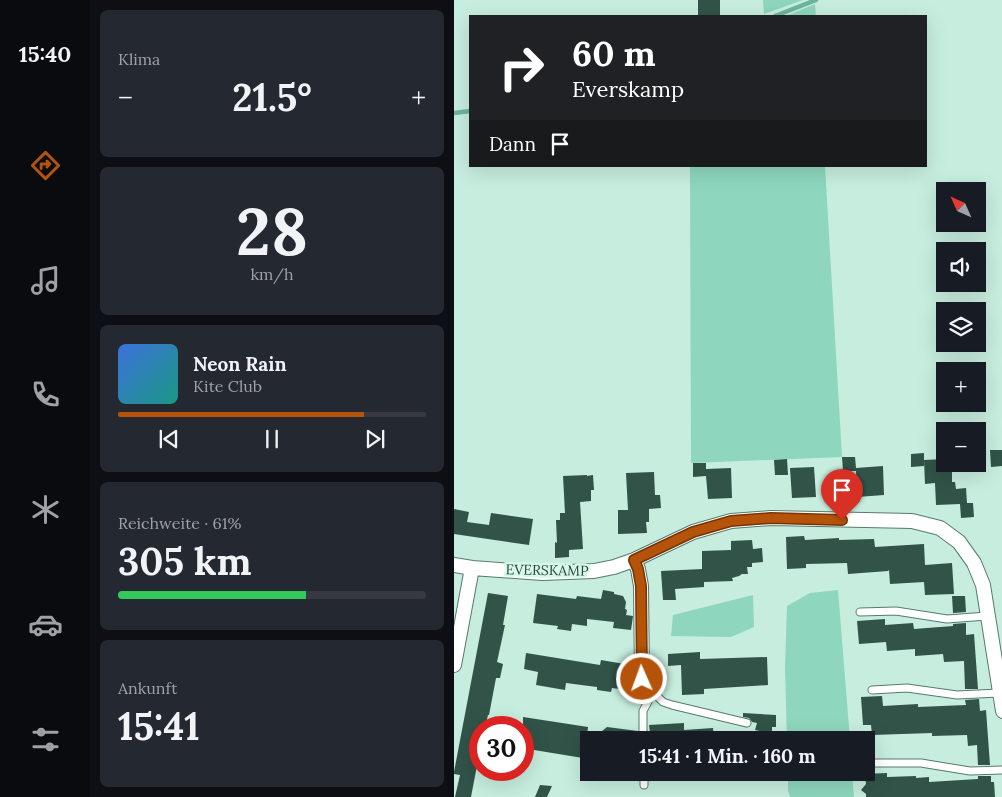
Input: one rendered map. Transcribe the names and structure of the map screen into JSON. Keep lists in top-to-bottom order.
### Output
{
  "streets": {
    "street": ["EVERSKAMP"]
  },
  "north": "top left",
  "page": {
    "tabs": "15:40",
    "tile": [
      "Klima",
      ["28", "km/h"],
      ["Reichweite · 61%", "305 km"],
      ["Ankunft", "15:41"]
    ],
    "turn": ["60 m", "Everskamp"],
    "heat": ["−", "21.5°", "+"],
    "then": "Dann",
    "map_buttons": ["+", "−"],
    "song": ["Neon Rain", "Kite Club"],
    "limit": "30",
    "trip": "15:41 · 1 Min. · 160 m"
  }
}
